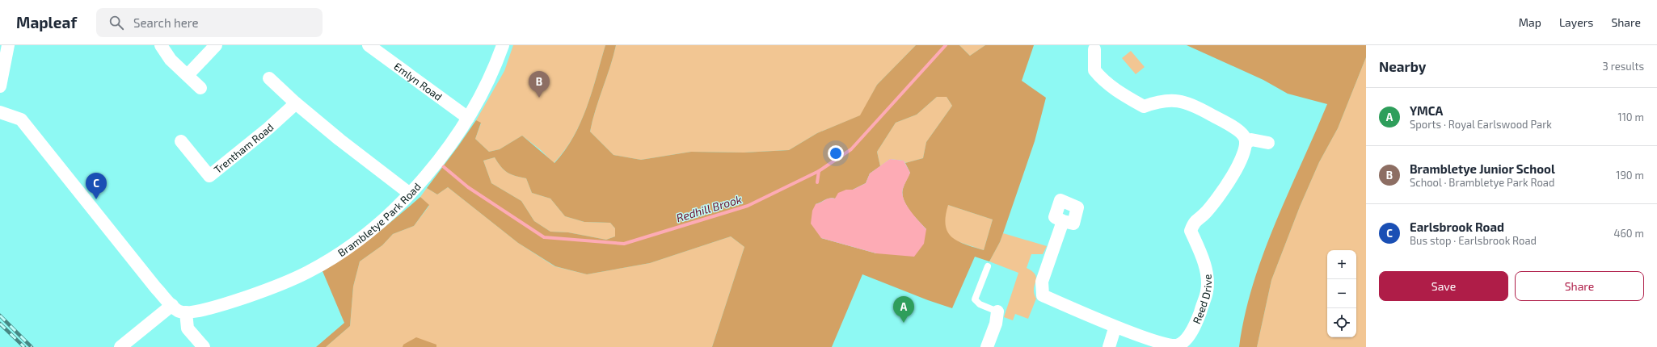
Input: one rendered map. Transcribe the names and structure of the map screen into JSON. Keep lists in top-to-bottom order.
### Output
{
  "streets": {
    "street": [
      "Emlyn Road",
      "Trentham Road",
      "Brambletye Park Road",
      "Reed Drive"
    ]
  },
  "crossings": [
    ["Emlyn Road", "Brambletye Park Road"]
  ],
  "water": ["Redhill Brook"],
  "page": {
    "header": "Mapleaf",
    "search": "Search here",
    "nav": ["Map", "Layers", "Share"],
    "heading": ["Nearby", "3 results"],
    "pins": ["B", "C", "A"],
    "list": [
      {
        "mark": "A",
        "name": "YMCA",
        "note": "Sports · Royal Earlswood Park",
        "value": "110 m"
      },
      {
        "mark": "B",
        "name": "Brambletye Junior School",
        "note": "School · Brambletye Park Road",
        "value": "190 m"
      },
      {
        "mark": "C",
        "name": "Earlsbrook Road",
        "note": "Bus stop · Earlsbrook Road",
        "value": "460 m"
      }
    ],
    "map_buttons": ["+", "−"],
    "buttons": ["Save", "Share"]
  }
}
